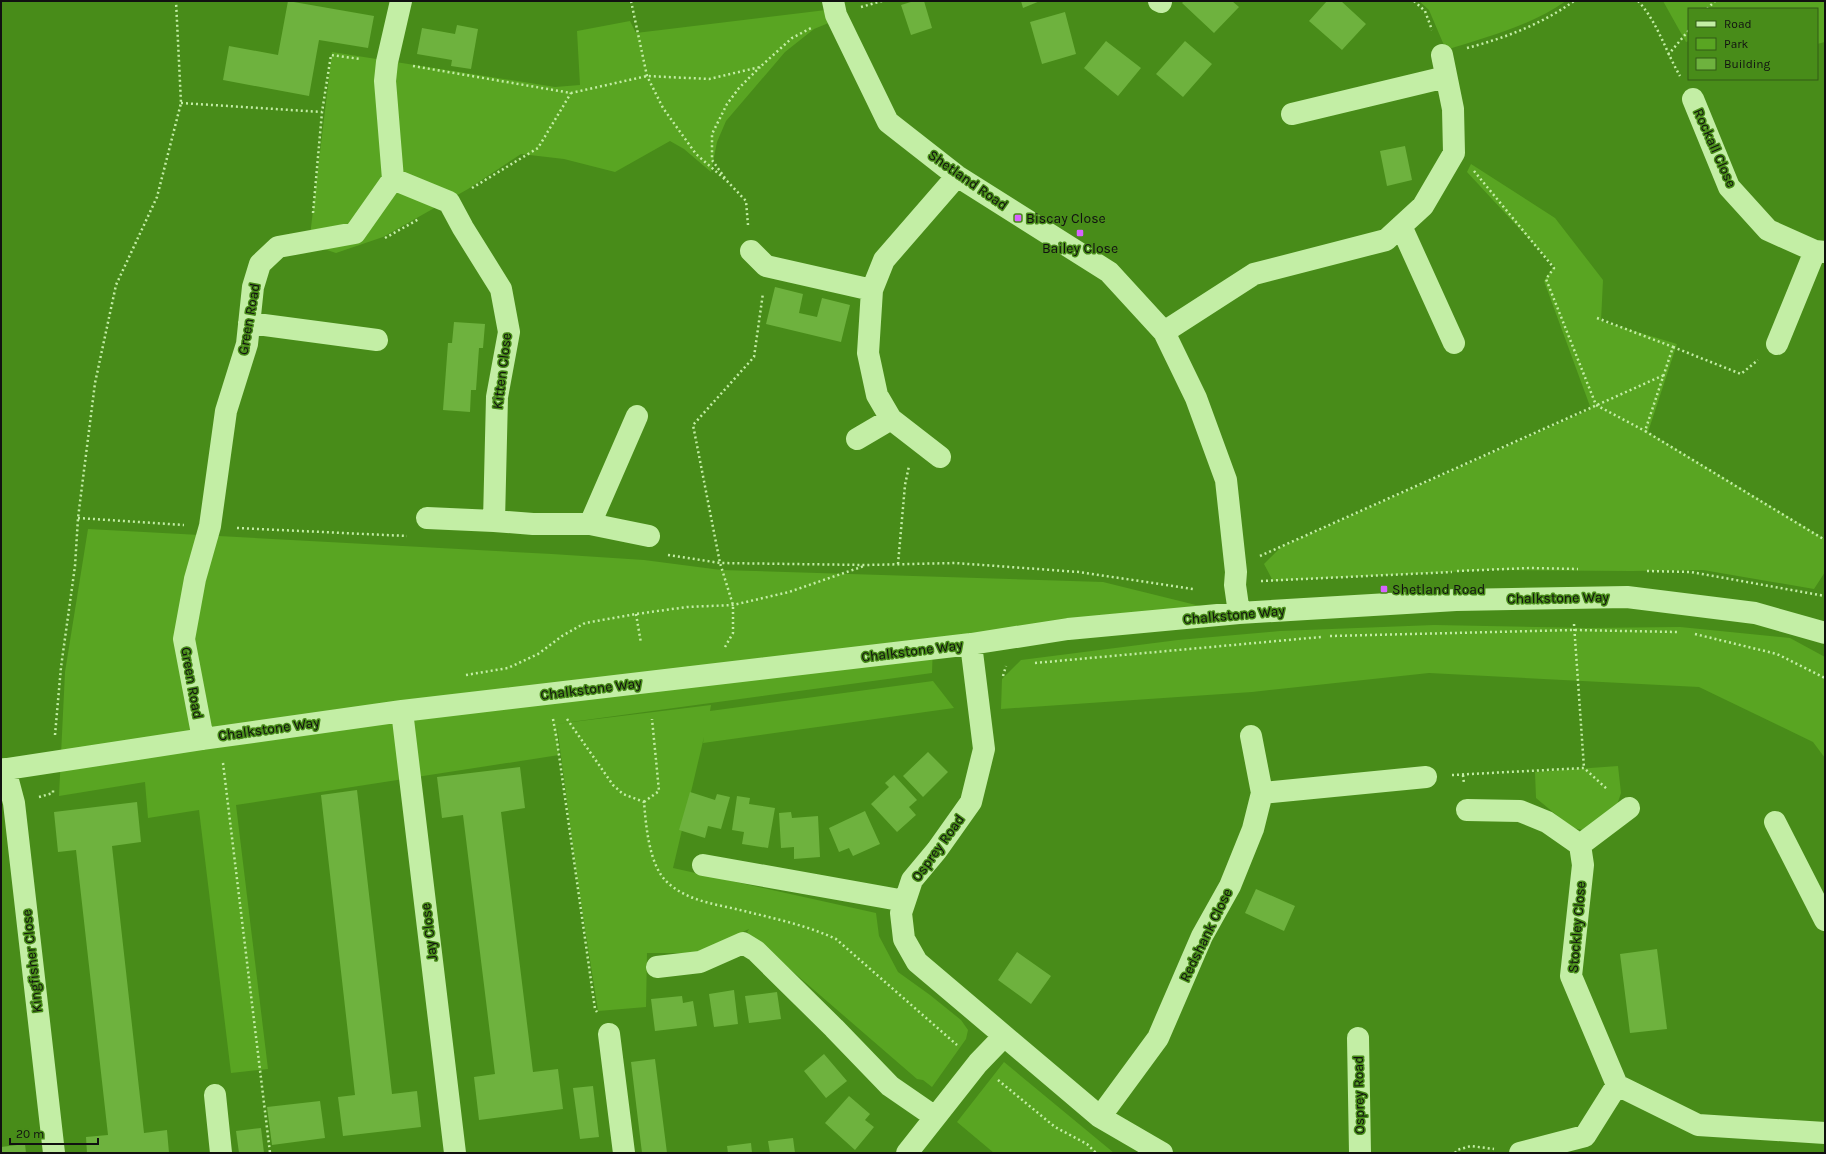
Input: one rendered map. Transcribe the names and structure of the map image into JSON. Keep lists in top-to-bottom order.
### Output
{
  "streets": {
    "street": [
      "Rockall Close",
      "Shetland Road",
      "Green Road",
      "Kitten Close",
      "Chalkstone Way",
      "Osprey Road",
      "Stockley Close",
      "Jay Close",
      "Redshank Close",
      "Kingfisher Close"
    ]
  },
  "crossings": [
    ["Shetland Road", "Chalkstone Way"],
    ["Green Road", "Kitten Close"],
    ["Green Road", "Chalkstone Way"],
    ["Chalkstone Way", "Osprey Road"],
    ["Chalkstone Way", "Jay Close"],
    ["Chalkstone Way", "Kingfisher Close"],
    ["Osprey Road", "Redshank Close"]
  ],
  "places": {
    "transit": ["Biscay Close", "Bailey Close", "Shetland Road"]
  },
  "legend": ["Road", "Park", "Building"],
  "scale_bar": "20 m"
}
